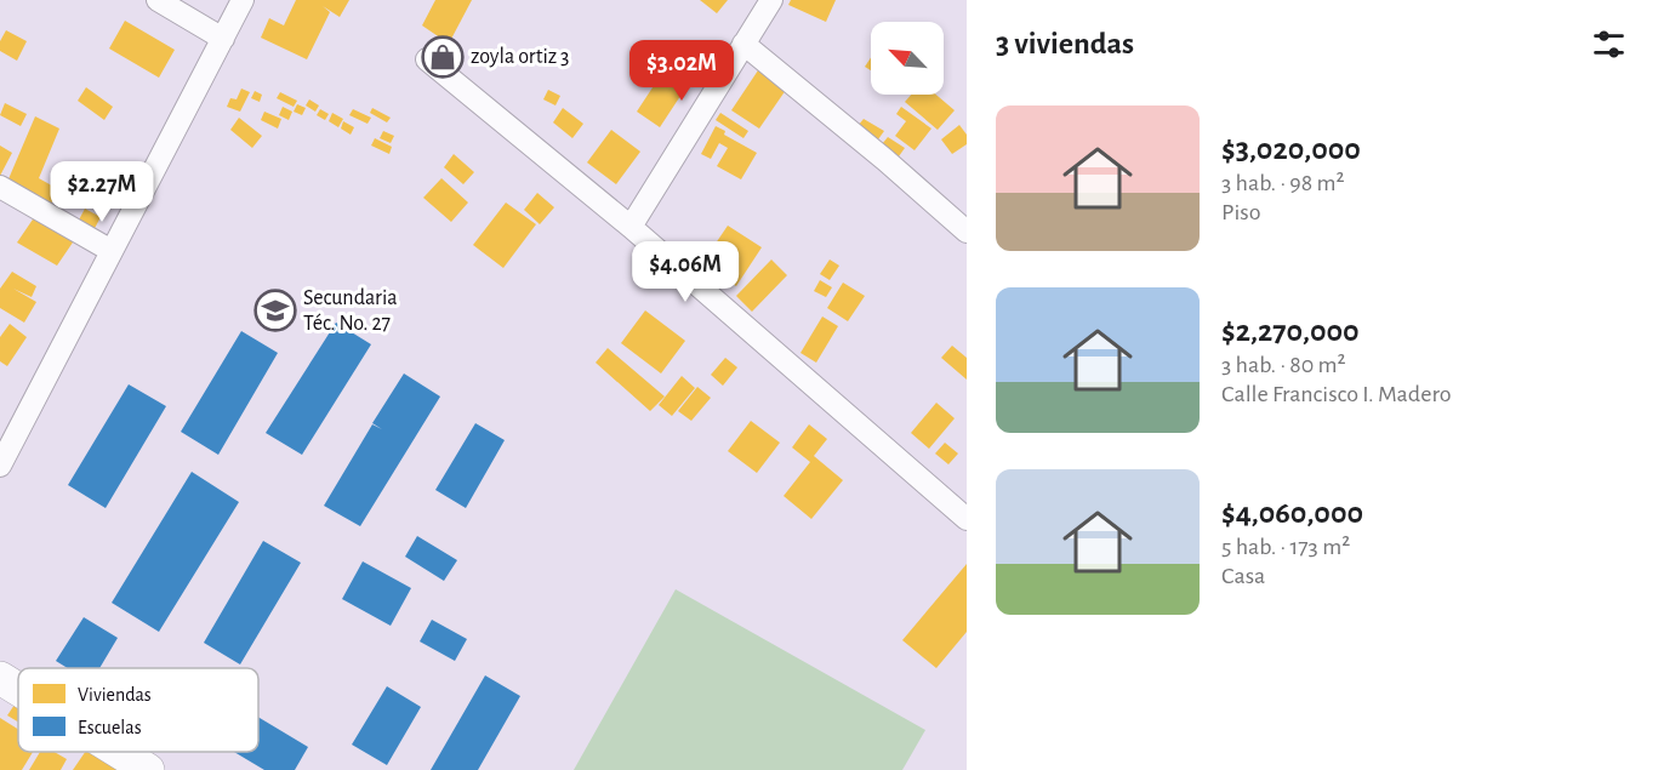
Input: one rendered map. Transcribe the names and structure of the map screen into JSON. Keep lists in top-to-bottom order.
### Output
{
  "places": {
    "shop": ["zoyla ortiz 3"],
    "school or university": ["Secundaria Téc. No. 27"]
  },
  "legend": ["Viviendas", "Escuelas"],
  "north": "top left",
  "page": {
    "heading": "3 viviendas",
    "price": ["$3.02M", "$2.27M", "$4.06M"],
    "list": [
      {
        "name": "$3,020,000",
        "note": "3 hab. · 98 m² · Piso"
      },
      {
        "name": "$2,270,000",
        "note": "3 hab. · 80 m² · Calle Francisco I. Madero"
      },
      {
        "name": "$4,060,000",
        "note": "5 hab. · 173 m² · Casa"
      }
    ]
  }
}
